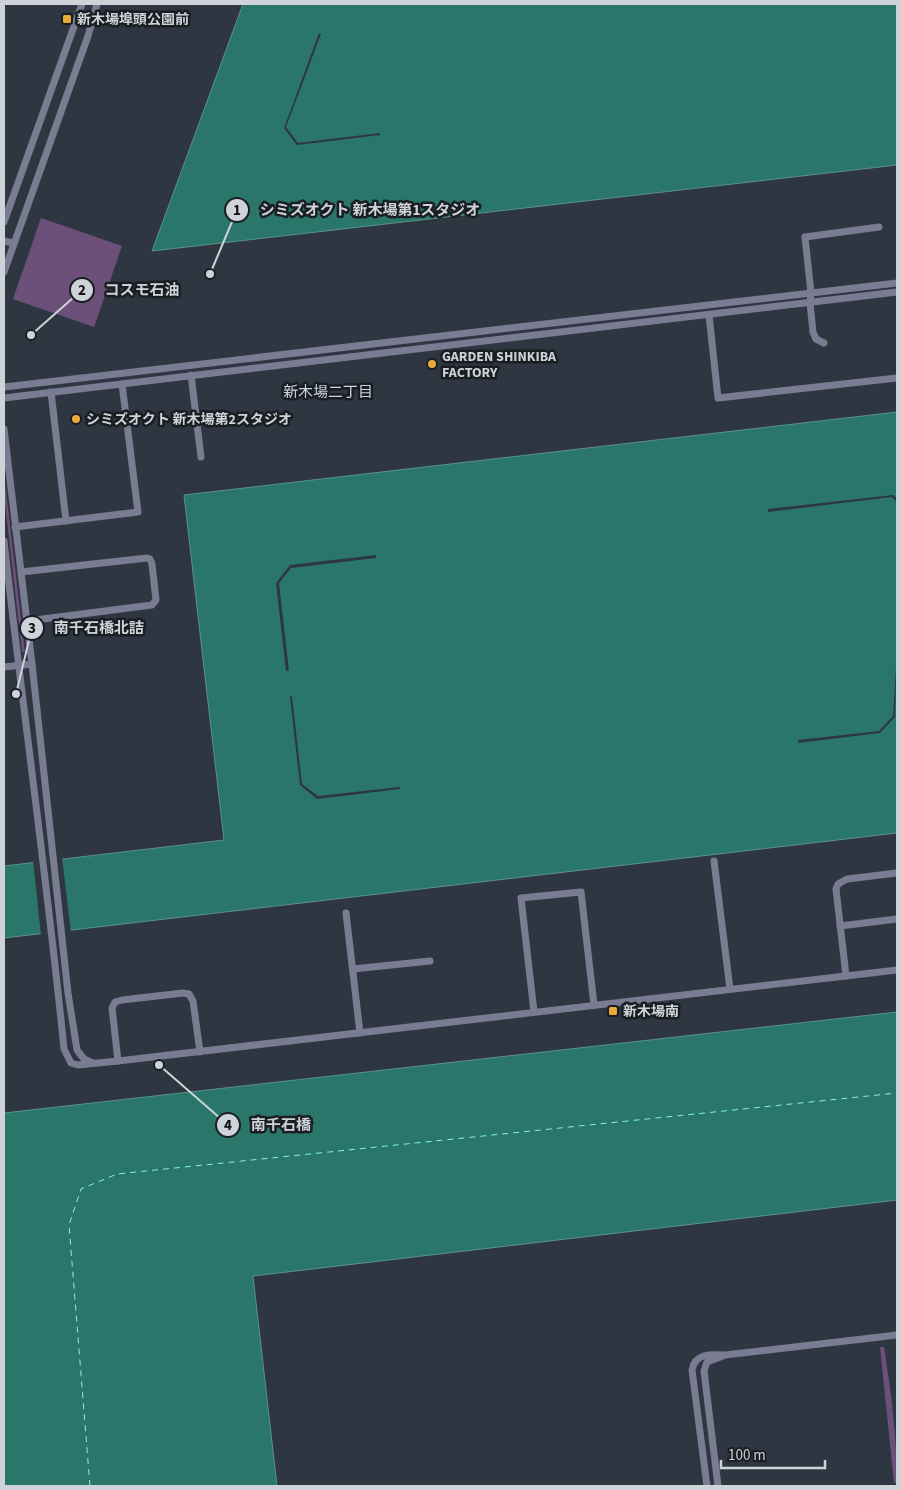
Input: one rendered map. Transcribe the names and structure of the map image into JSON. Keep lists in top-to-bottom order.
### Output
{
  "districts": ["新木場二丁目"],
  "places": {
    "transit": ["新木場埠頭公園前", "新木場南"],
    "other": [
      "シミズオクト 新木場第1スタジオ",
      "コスモ石油",
      "GARDEN SHINKIBA FACTORY",
      "シミズオクト 新木場第2スタジオ",
      "南千石橋北詰",
      "南千石橋"
    ]
  },
  "scale_bar": "100 m"
}
